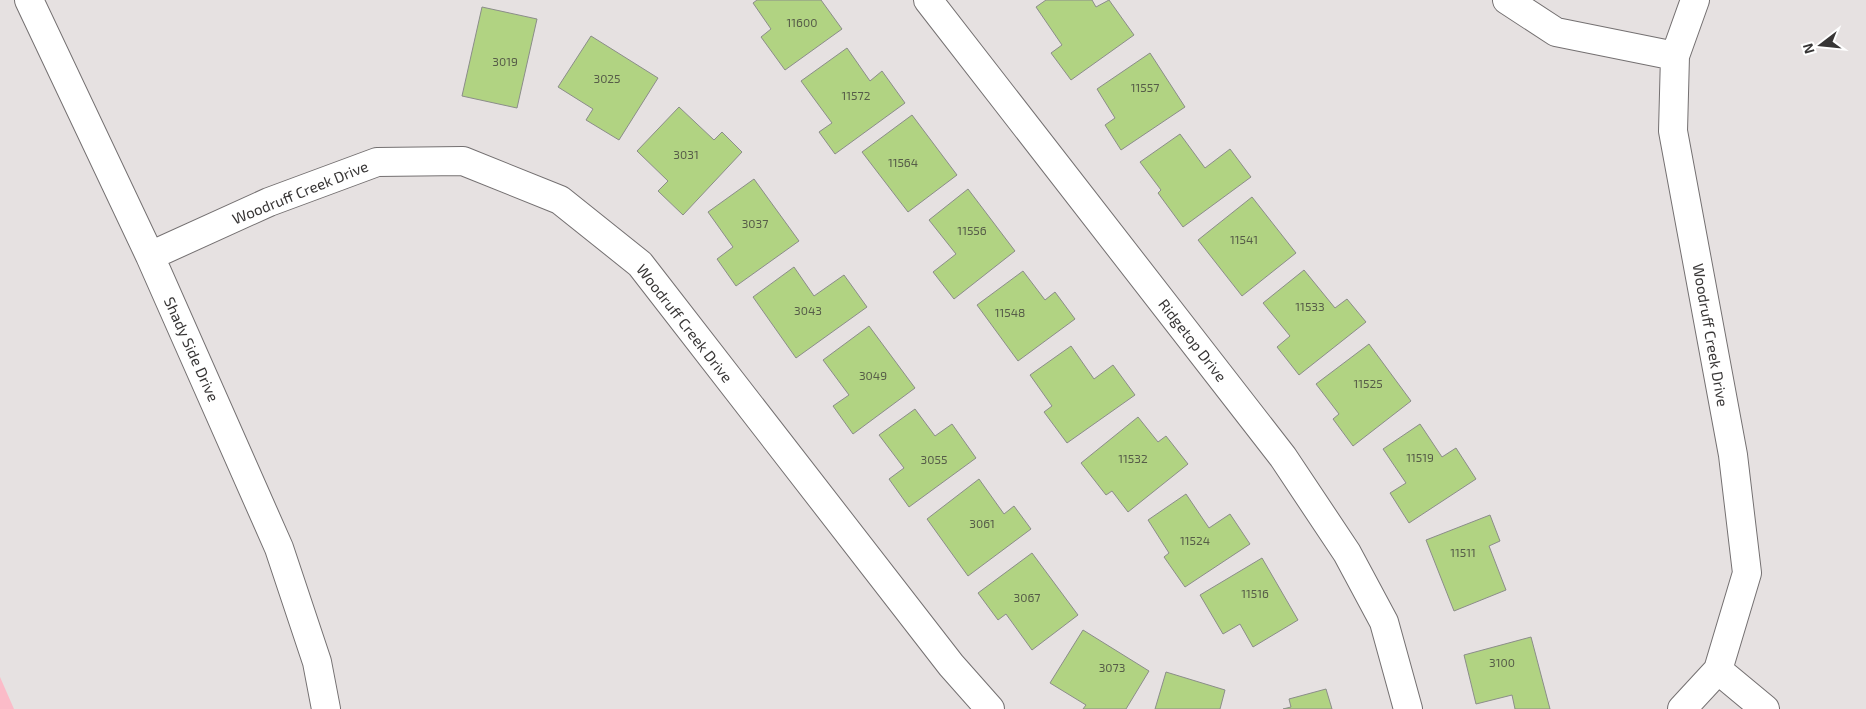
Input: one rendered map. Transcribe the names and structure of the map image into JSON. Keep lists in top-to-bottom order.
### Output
{
  "streets": {
    "street": ["Woodruff Creek Drive", "Ridgetop Drive", "Shady Side Drive"]
  },
  "crossings": [
    ["Woodruff Creek Drive", "Shady Side Drive"]
  ],
  "house_numbers": [
    "11600",
    "3019",
    "3025",
    "11557",
    "11572",
    "3031",
    "11564",
    "3037",
    "11556",
    "11541",
    "11533",
    "3043",
    "11548",
    "3049",
    "11525",
    "11519",
    "11532",
    "3055",
    "3061",
    "11524",
    "11511",
    "11516",
    "3067",
    "3100",
    "3073"
  ],
  "north": "left"
}
